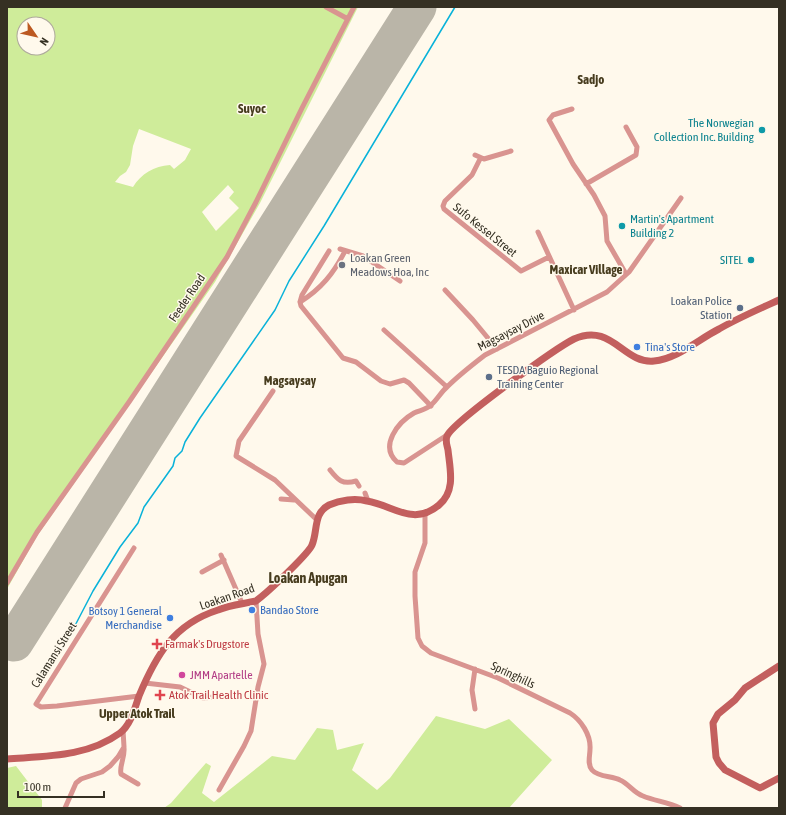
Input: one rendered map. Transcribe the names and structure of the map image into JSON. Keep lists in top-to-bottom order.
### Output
{
  "streets": {
    "main road": ["Loakan Road"],
    "street": [
      "Sufo Kessel Street",
      "Feeder Road",
      "Magsaysay Drive",
      "Calamansi Street",
      "Springhills"
    ]
  },
  "crossings": [
    ["Loakan Road", "Calamansi Street"]
  ],
  "districts": [
    "Sadjo",
    "Suyoc",
    "Maxicar Village",
    "Magsaysay",
    "Loakan Apugan",
    "Upper Atok Trail"
  ],
  "places": {
    "other": [
      "The Norwegian Collection Inc. Building",
      "Martin's Apartment Building 2",
      "SITEL",
      "Loakan Green Meadows Hoa, Inc",
      "Loakan Police Station",
      "Tina's Store",
      "TESDA Baguio Regional Training Center",
      "Bandao Store",
      "Botsoy 1 General Merchandise",
      "JMM Apartelle"
    ],
    "health": ["Farmak's Drugstore", "Atok Trail Health Clinic"]
  },
  "scale_bar": "100 m",
  "north": "bottom right"
}
